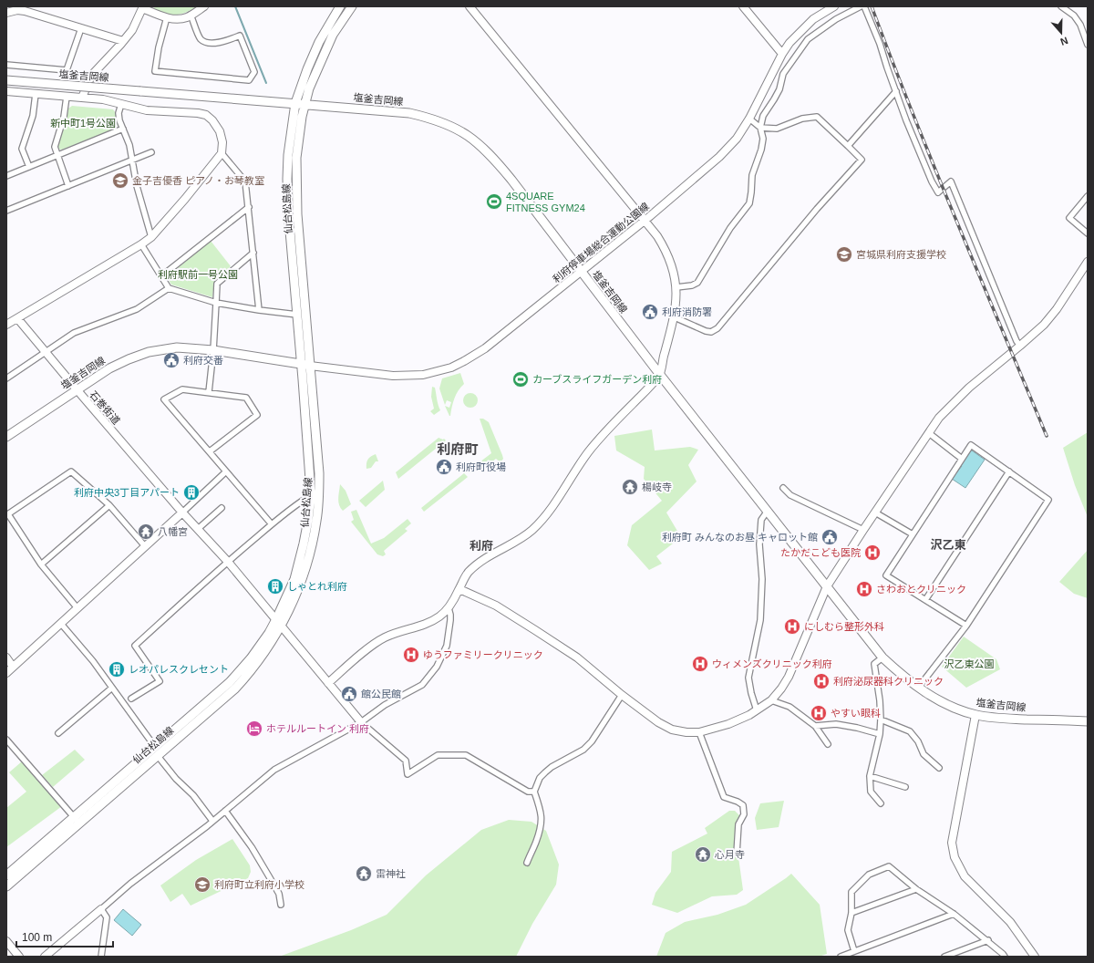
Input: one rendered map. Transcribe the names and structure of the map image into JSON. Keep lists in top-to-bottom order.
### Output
{
  "streets": {
    "main road": ["塩釜吉岡線", "仙台松島線"],
    "street": ["利府停車場総合運動公園線", "石巻街道"]
  },
  "crossings": [
    ["塩釜吉岡線", "仙台松島線"],
    ["塩釜吉岡線", "利府停車場総合運動公園線"],
    ["塩釜吉岡線", "石巻街道"],
    ["仙台松島線", "利府停車場総合運動公園線"],
    ["仙台松島線", "石巻街道"]
  ],
  "districts": ["利府町", "沢乙東", "利府"],
  "parks": ["新中町1号公園", "利府駅前一号公園", "沢乙東公園"],
  "places": {
    "school or university": ["金子吉優香 ピアノ・お琴教室", "宮城県利府支援学校", "利府町立利府小学校"],
    "sports": ["4SQUARE FITNESS GYM24", "カーブスライフガーデン利府"],
    "public building": [
      "利府消防署",
      "利府交番",
      "利府町役場",
      "利府町 みんなのお昼 キャロット館",
      "館公民館"
    ],
    "temple": [
      "楊岐寺",
      "八幡宮",
      "心月寺",
      "雷神社"
    ],
    "building": ["利府中央3丁目アパート", "しゃとれ利府", "レオパレスクレセント"],
    "hospital": [
      "たかだこども医院",
      "さわおとクリニック",
      "にしむら整形外科",
      "ゆうファミリークリニック",
      "ウィメンズクリニック利府",
      "利府泌尿器科クリニック",
      "やすい眼科"
    ],
    "hotel": ["ホテルルートイン 利府"]
  },
  "scale_bar": "100 m",
  "north": "bottom"
}
